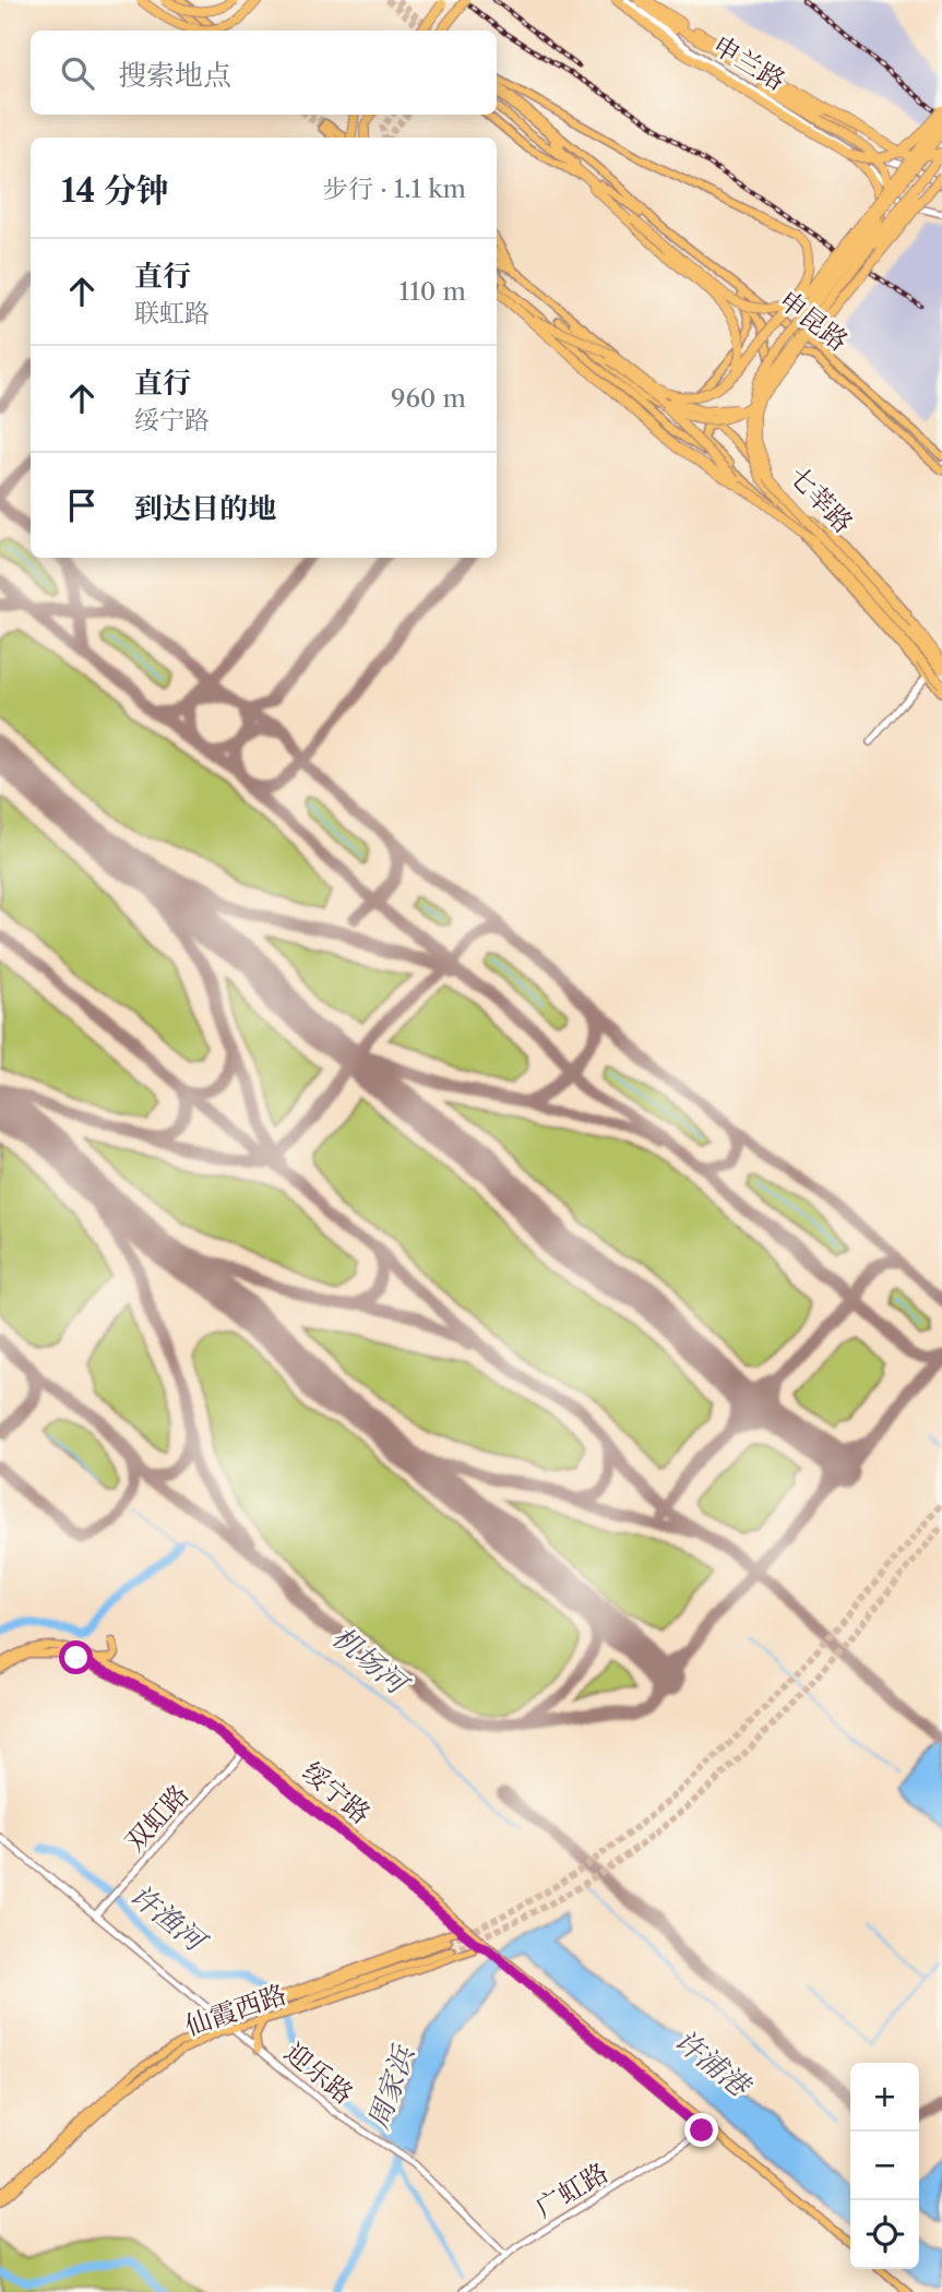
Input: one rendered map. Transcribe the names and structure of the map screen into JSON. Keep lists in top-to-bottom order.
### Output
{
  "streets": {
    "main road": [
      "申昆路",
      "七莘路",
      "绥宁路",
      "仙霞西路"
    ],
    "street": [
      "申兰路",
      "双虹路",
      "迎乐路",
      "广虹路"
    ]
  },
  "crossings": [
    ["绥宁路", "双虹路"],
    ["绥宁路", "仙霞西路"],
    ["绥宁路", "广虹路"],
    ["双虹路", "迎乐路"],
    ["仙霞西路", "迎乐路"],
    ["迎乐路", "广虹路"]
  ],
  "water": [
    "机场河",
    "许渔河",
    "许浦港",
    "周家浜"
  ],
  "page": {
    "search": "搜索地点",
    "heading": ["14 分钟", "步行 · 1.1 km"],
    "list": [
      ["直行", "联虹路", "110 m"],
      ["直行", "绥宁路", "960 m"],
      "到达目的地"
    ],
    "map_buttons": ["+", "−"]
  }
}
